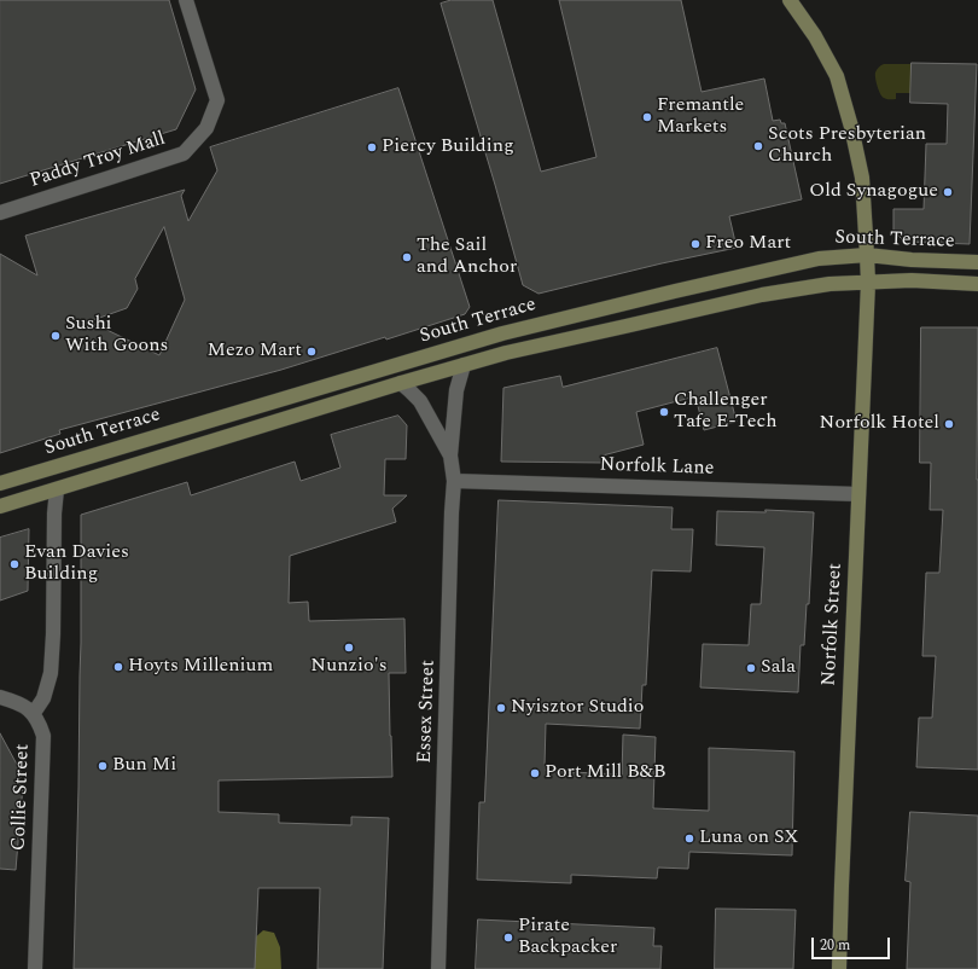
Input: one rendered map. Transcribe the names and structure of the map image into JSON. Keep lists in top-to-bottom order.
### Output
{
  "streets": {
    "street": [
      "Paddy Troy Mall",
      "South Terrace",
      "Norfolk Lane",
      "Norfolk Street",
      "Essex Street",
      "Collie Street"
    ]
  },
  "crossings": [
    ["South Terrace", "Norfolk Street"],
    ["South Terrace", "Essex Street"],
    ["Norfolk Lane", "Norfolk Street"],
    ["Norfolk Lane", "Essex Street"]
  ],
  "places": [
    "Fremantle Markets",
    "Scots Presbyterian Church",
    "Piercy Building",
    "Old Synagogue",
    "Freo Mart",
    "The Sail and Anchor",
    "Sushi With Goons",
    "Mezo Mart",
    "Challenger Tafe E-Tech",
    "Norfolk Hotel",
    "Evan Davies Building",
    "Nunzio's",
    "Hoyts Millenium",
    "Sala",
    "Nyisztor Studio",
    "Bun Mi",
    "Port Mill B&B",
    "Luna on SX",
    "Pirate Backpacker"
  ],
  "scale_bar": "20 m"
}
